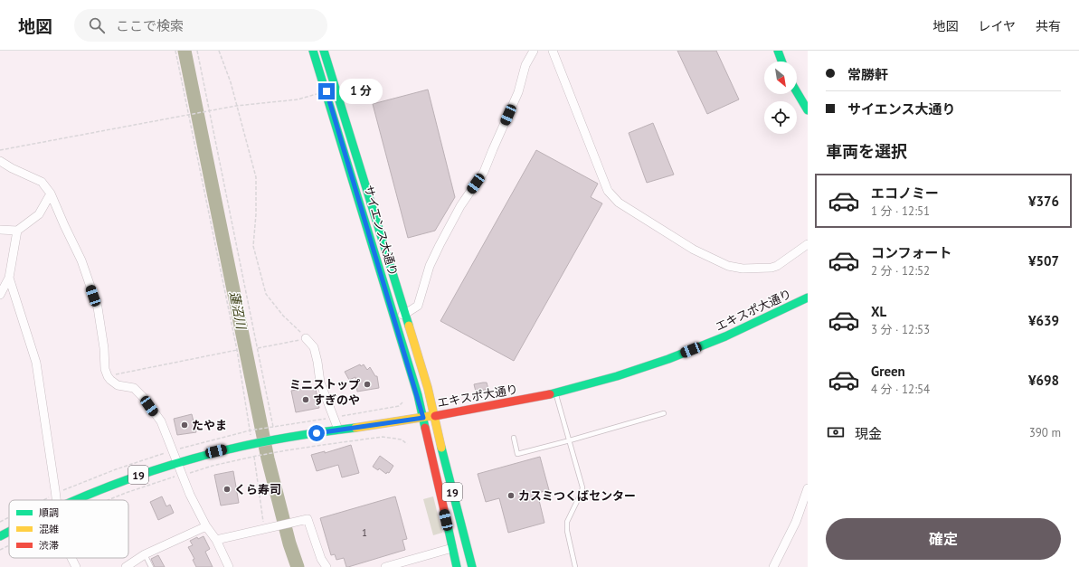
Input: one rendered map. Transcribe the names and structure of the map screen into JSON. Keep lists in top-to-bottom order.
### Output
{
  "streets": {
    "main road": ["サイエンス大通り", "エキスポ大通り", "19"]
  },
  "crossings": [
    ["サイエンス大通り", "エキスポ大通り"],
    ["サイエンス大通り", "19"],
    ["エキスポ大通り", "19"]
  ],
  "water": ["蓮沼川"],
  "places": [
    "ミニストップ",
    "すぎのや",
    "たやま",
    "くら寿司",
    "カスミつくばセンター"
  ],
  "house_numbers": ["1"],
  "legend": ["順調", "混雑", "渋滞"],
  "north": "bottom right",
  "page": {
    "header": "地図",
    "search": "ここで検索",
    "nav": ["地図", "レイヤ", "共有"],
    "banner": ["常勝軒", "サイエンス大通り"],
    "bubble": "1 分",
    "heading": "車両を選択",
    "list": [
      {
        "name": "エコノミー",
        "note": "1 分 · 12:51",
        "value": "¥376"
      },
      {
        "name": "コンフォート",
        "note": "2 分 · 12:52",
        "value": "¥507"
      },
      {
        "name": "XL",
        "note": "3 分 · 12:53",
        "value": "¥639"
      },
      {
        "name": "Green",
        "note": "4 分 · 12:54",
        "value": "¥698"
      }
    ],
    "pay": ["現金", "390 m"],
    "buttons": "確定"
  }
}
